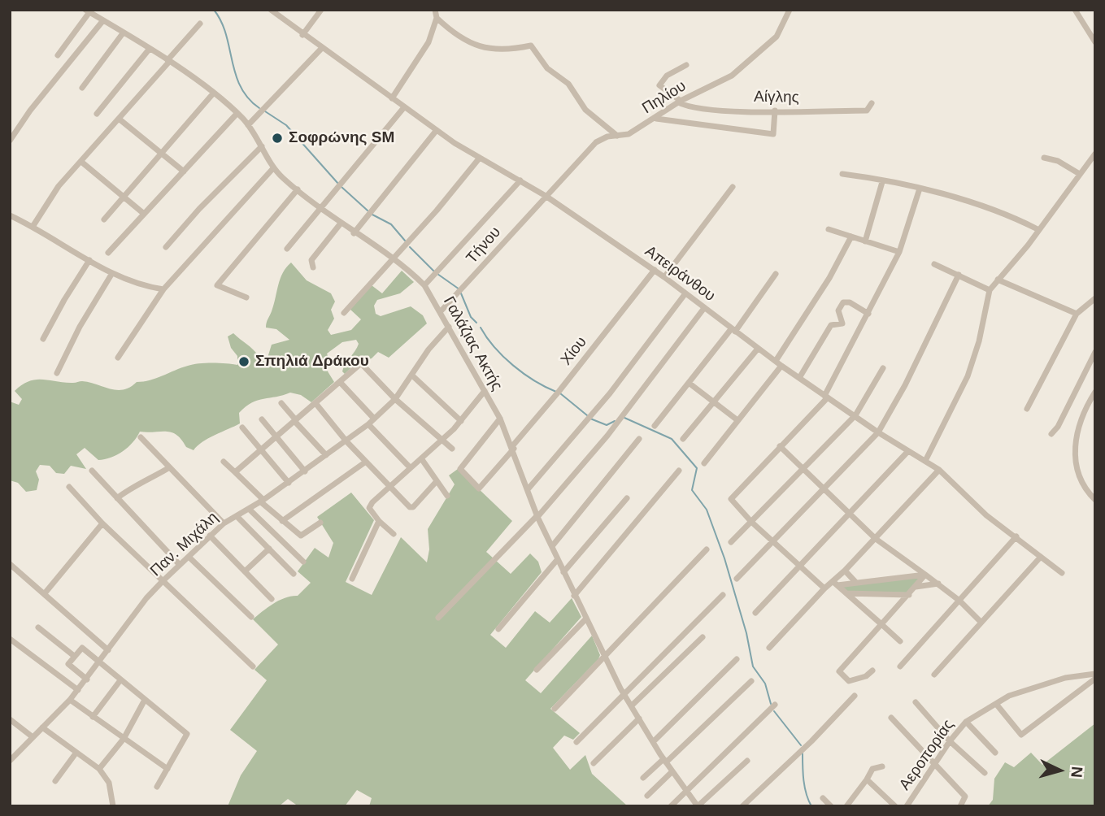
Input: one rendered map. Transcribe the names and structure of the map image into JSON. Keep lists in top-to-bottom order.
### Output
{
  "streets": {
    "street": [
      "Πηλίου",
      "Αίγλης",
      "Τήνου",
      "Απειράνθου",
      "Γαλάζιας Ακτής",
      "Χίου",
      "Παν. Μιχάλη",
      "Αεροπορίας"
    ]
  },
  "crossings": [
    ["Πηλίου", "Αίγλης"],
    ["Πηλίου", "Τήνου"],
    ["Πηλίου", "Απειράνθου"],
    ["Τήνου", "Απειράνθου"],
    ["Τήνου", "Γαλάζιας Ακτής"],
    ["Απειράνθου", "Χίου"],
    ["Γαλάζιας Ακτής", "Χίου"],
    ["Γαλάζιας Ακτής", "Παν. Μιχάλη"]
  ],
  "places": ["Σοφρώνης SM", "Σπηλιά Δράκου"],
  "north": "right"
}
